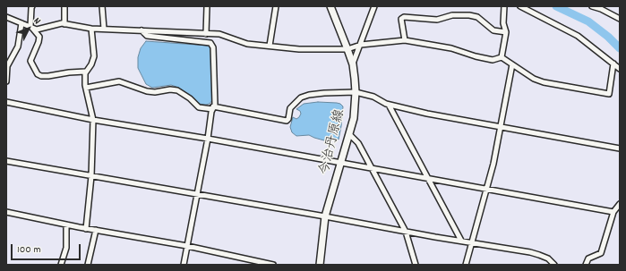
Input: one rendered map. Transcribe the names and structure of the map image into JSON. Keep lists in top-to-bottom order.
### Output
{
  "streets": {
    "main road": ["今治丹原線"]
  },
  "scale_bar": "100 m",
  "north": "top right"
}
